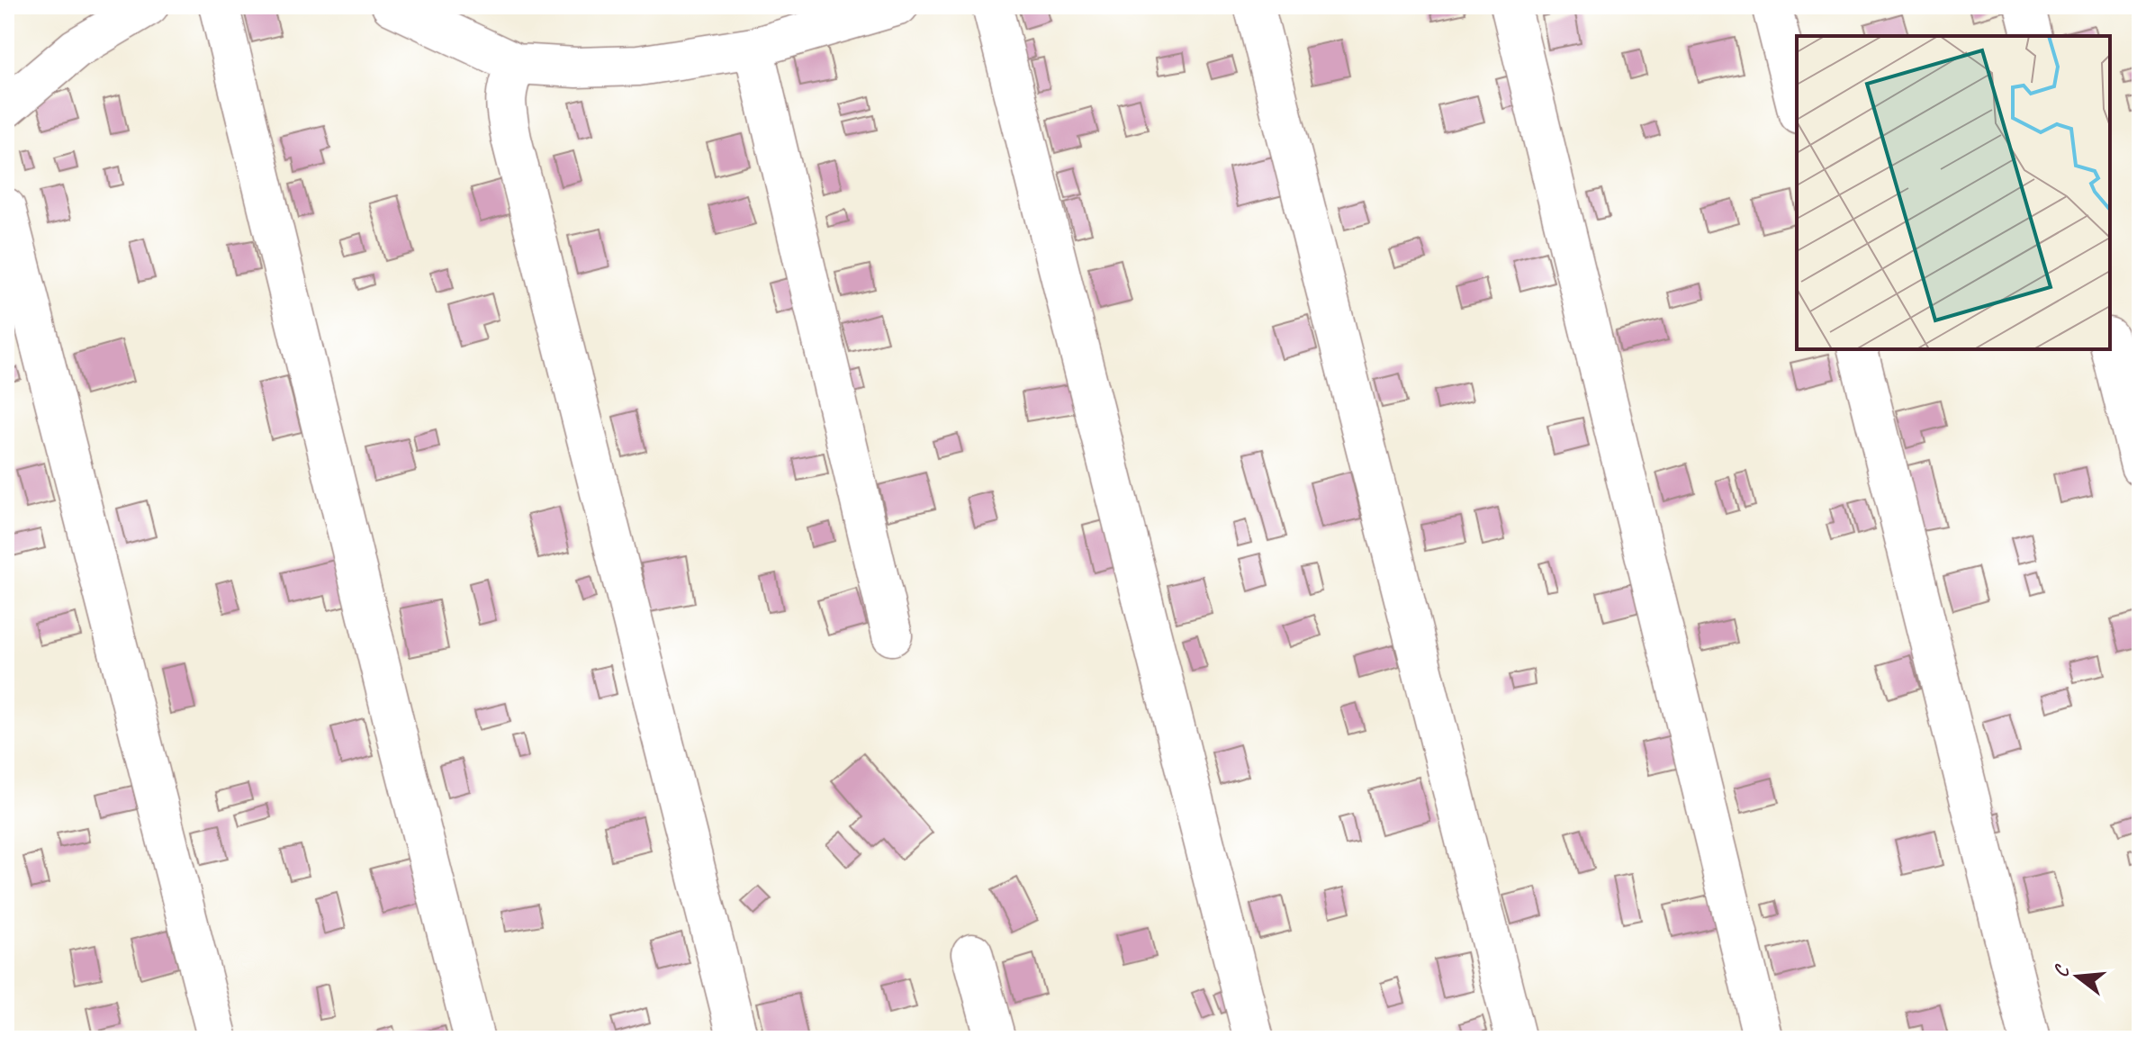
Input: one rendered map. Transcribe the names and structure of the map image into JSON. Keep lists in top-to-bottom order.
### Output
{
  "north": "left"
}
